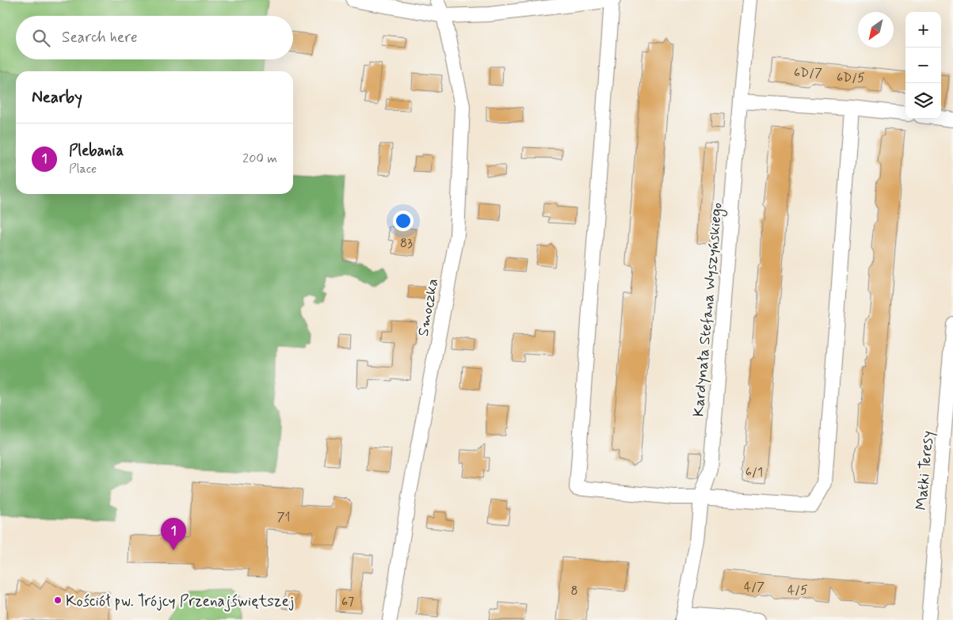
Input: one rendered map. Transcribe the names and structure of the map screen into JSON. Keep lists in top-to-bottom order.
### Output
{
  "streets": {
    "street": ["Smoczka", "Kardynała Stefana Wyszyńskiego", "Matki Teresy"]
  },
  "places": ["Kościół pw. Trójcy Przenajświętszej"],
  "house_numbers": [
    "6D/7",
    "6D/5",
    "83",
    "6/1",
    "71",
    "4/7",
    "4/5",
    "8",
    "67"
  ],
  "north": "bottom left",
  "page": {
    "map_buttons": ["+", "−"],
    "search": "Search here",
    "heading": "Nearby",
    "list": [
      {
        "mark": "1",
        "name": "Plebania",
        "note": "Place",
        "value": "200 m"
      }
    ],
    "pins": "1"
  }
}
